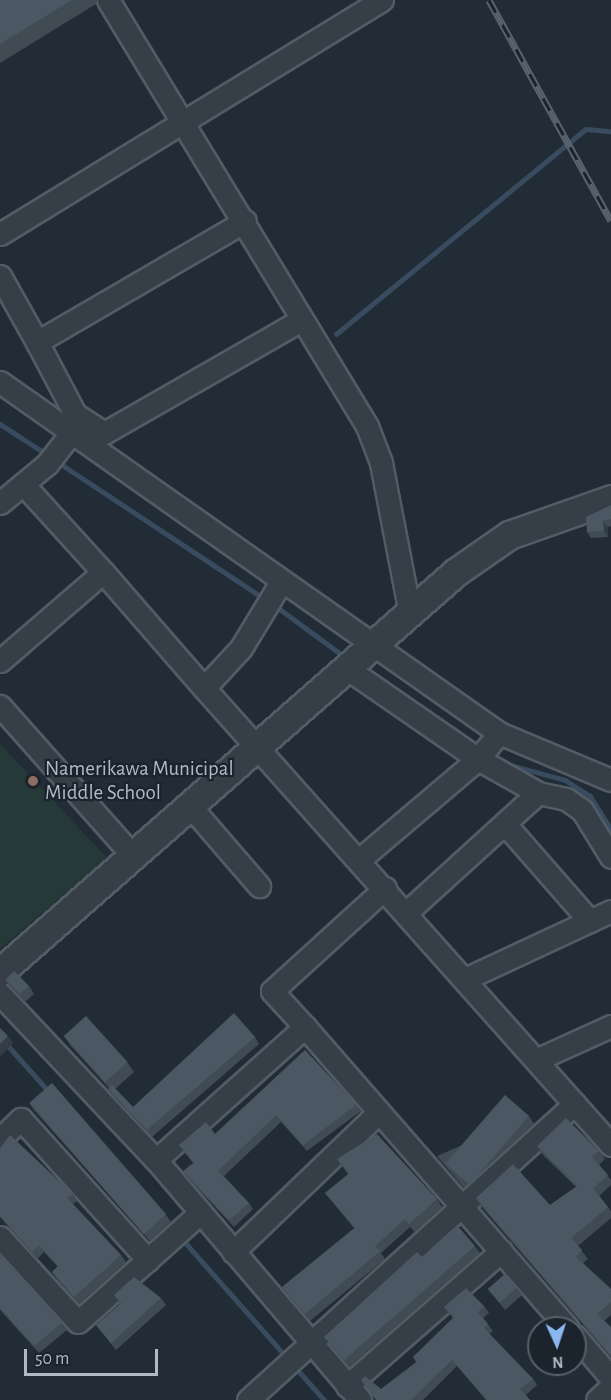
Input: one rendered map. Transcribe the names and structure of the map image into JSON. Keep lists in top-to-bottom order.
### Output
{
  "places": ["Namerikawa Municipal Middle School"],
  "scale_bar": "50 m",
  "north": "bottom"
}
